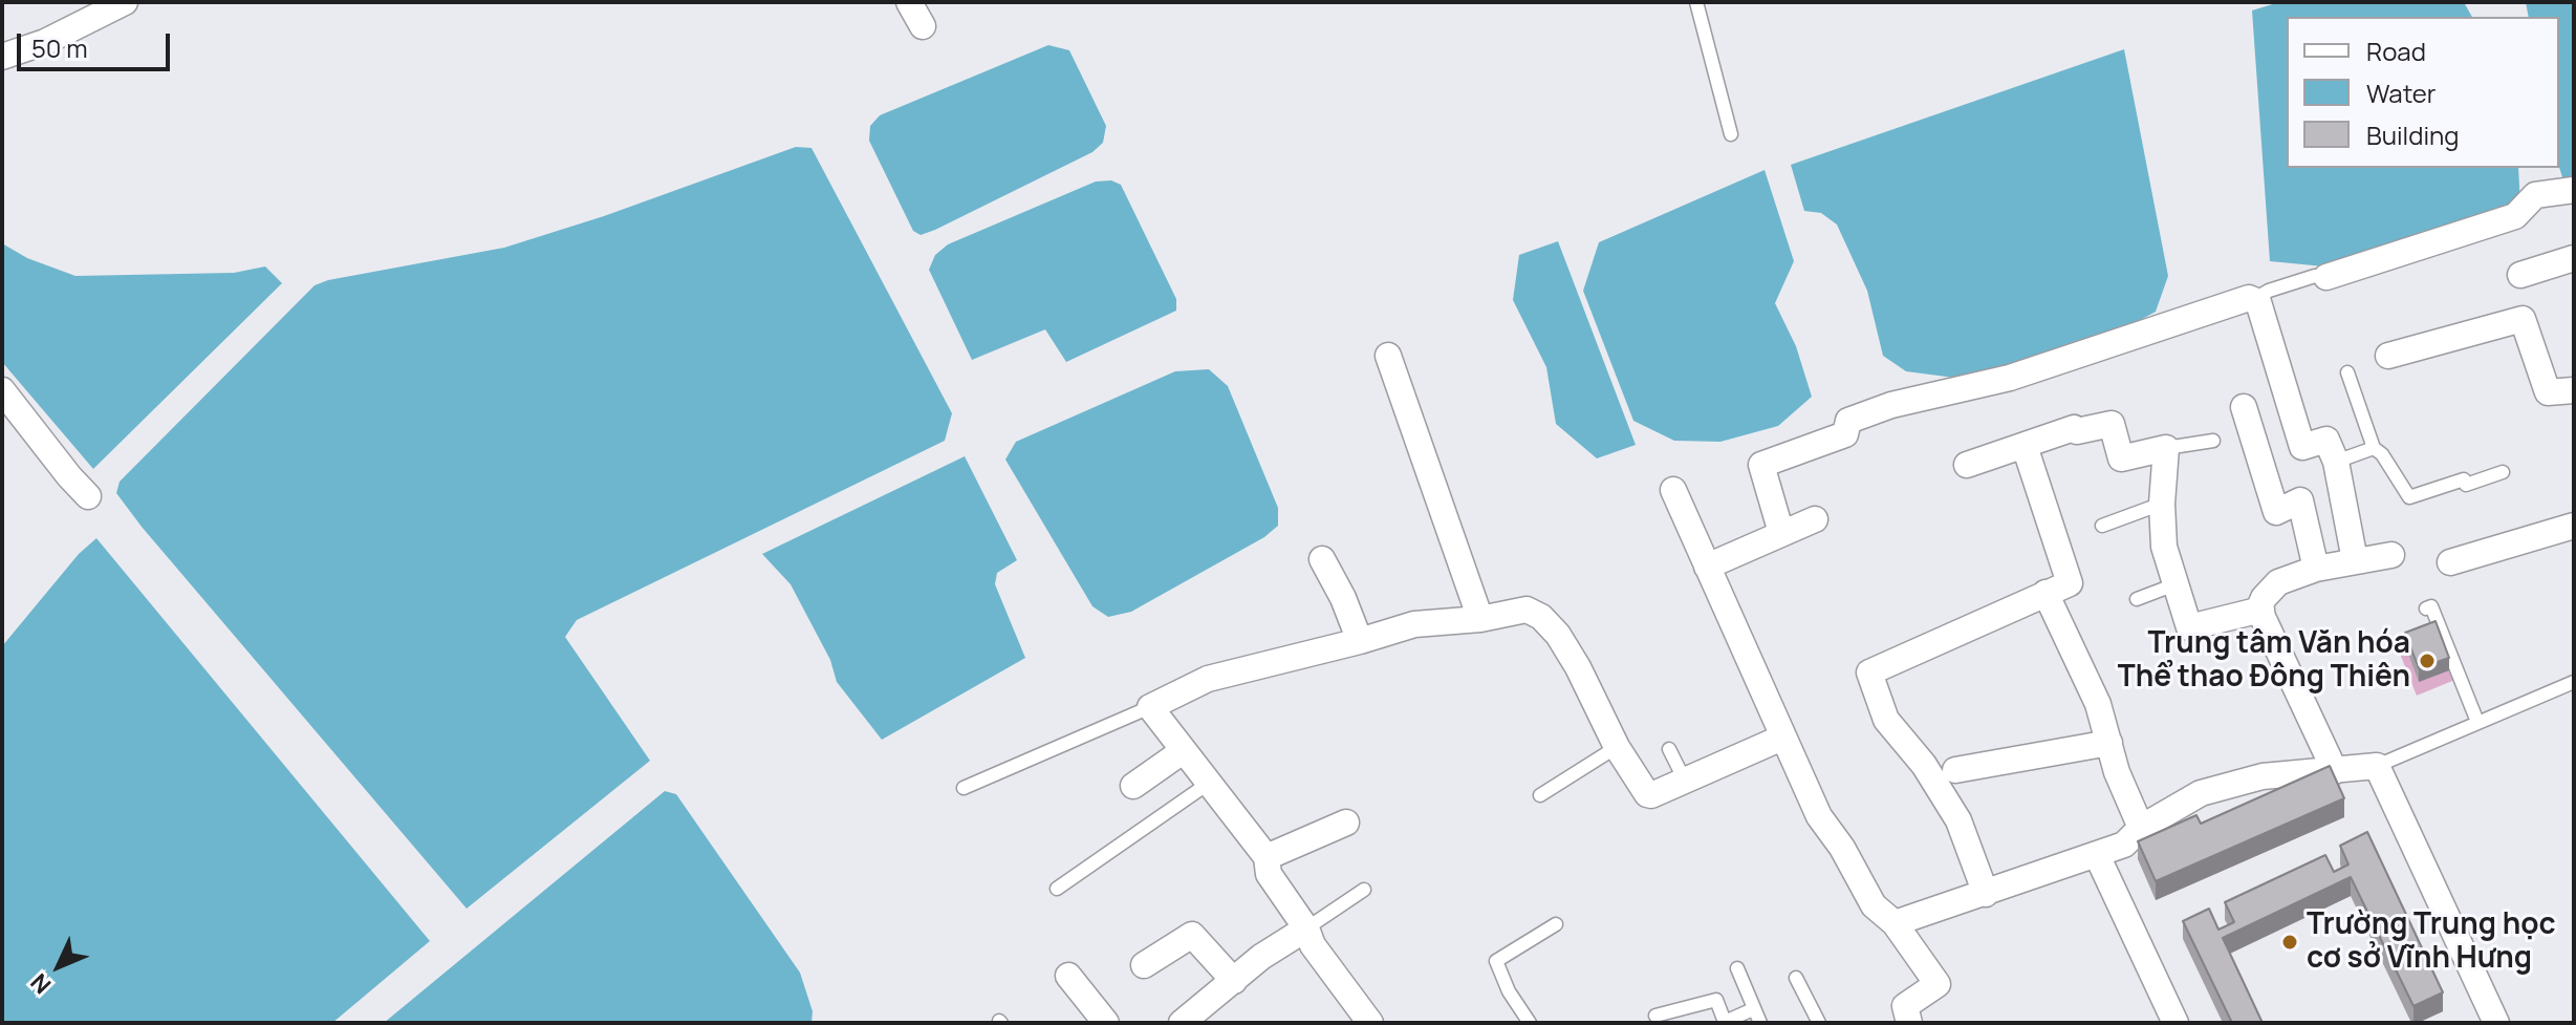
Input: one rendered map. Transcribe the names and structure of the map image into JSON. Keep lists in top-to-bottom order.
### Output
{
  "places": ["Trung tâm Văn hóa Thể thao Đông Thiên", "Trường Trung học cơ sở Vĩnh Hưng"],
  "legend": ["Road", "Water", "Building"],
  "scale_bar": "50 m",
  "north": "bottom left"
}
